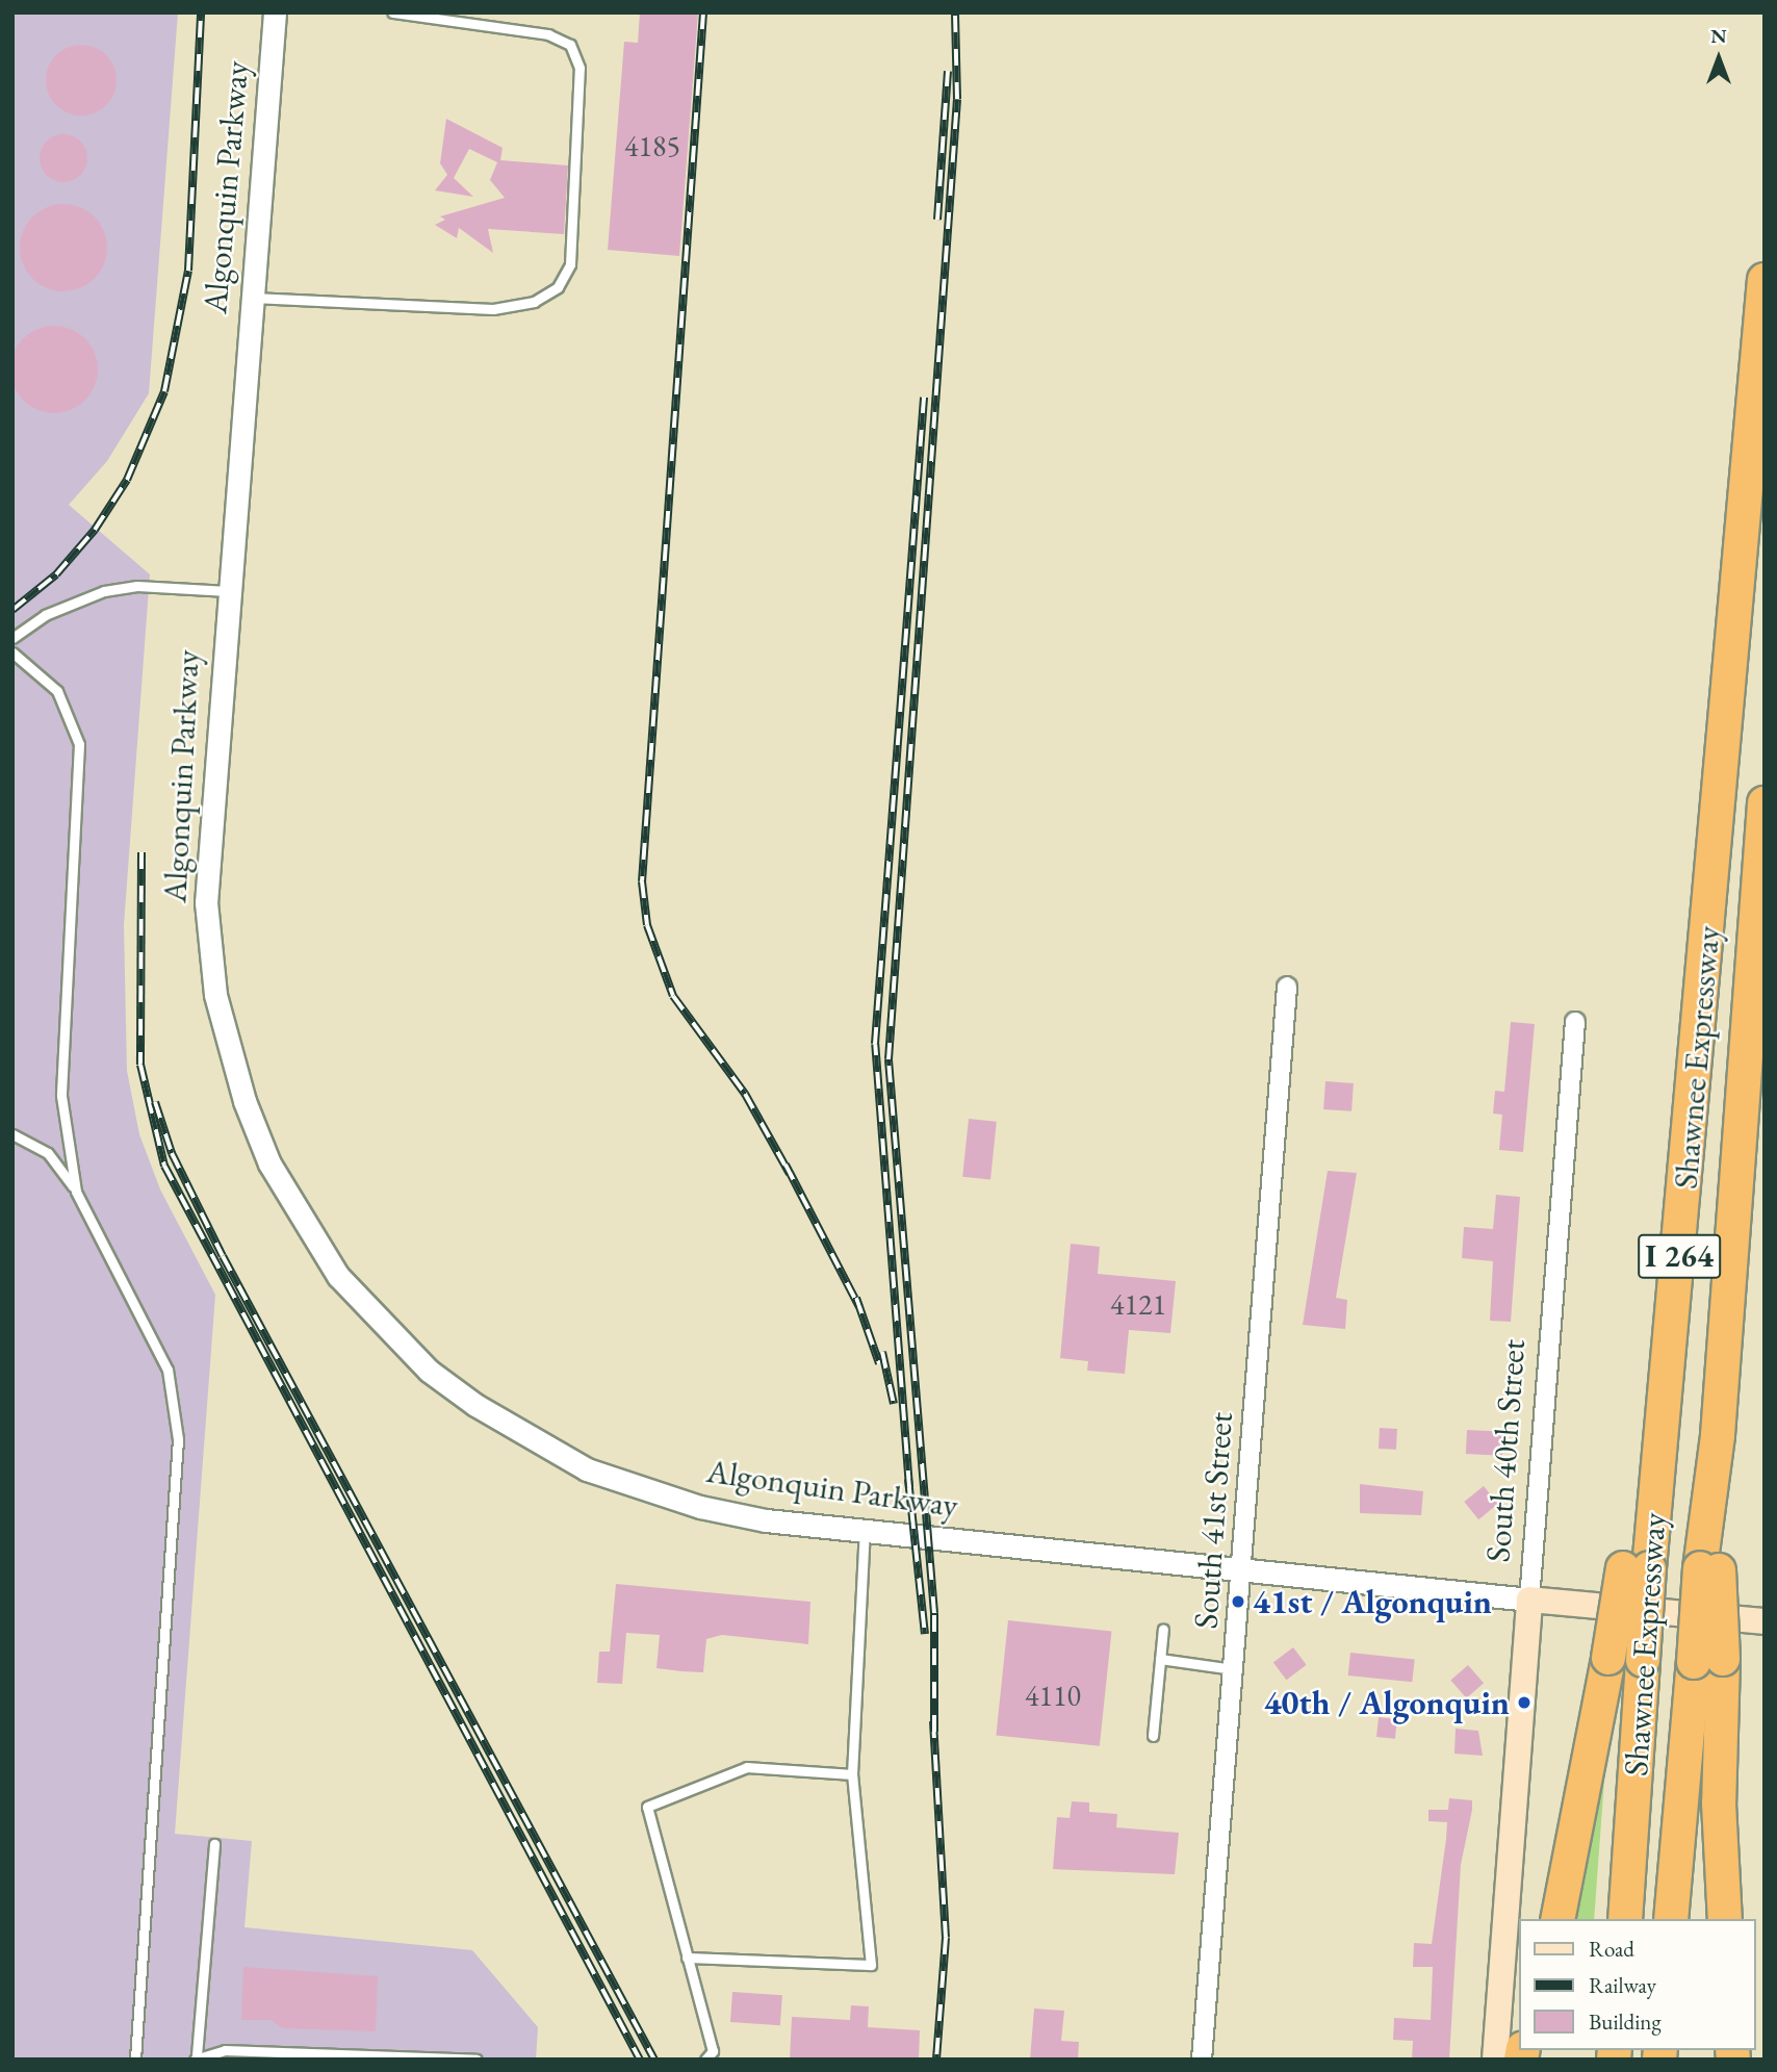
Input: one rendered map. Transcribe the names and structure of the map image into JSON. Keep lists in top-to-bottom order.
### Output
{
  "streets": {
    "highway": ["Shawnee Expressway", "I 264"],
    "main road": ["Algonquin Parkway", "South 40th Street"],
    "street": ["South 41st Street"]
  },
  "crossings": [
    ["Algonquin Parkway", "South 40th Street"],
    ["Algonquin Parkway", "South 41st Street"]
  ],
  "places": ["41st / Algonquin", "40th / Algonquin"],
  "house_numbers": ["4185", "4121", "4110"],
  "legend": ["Road", "Railway", "Building"],
  "north": "top"
}
